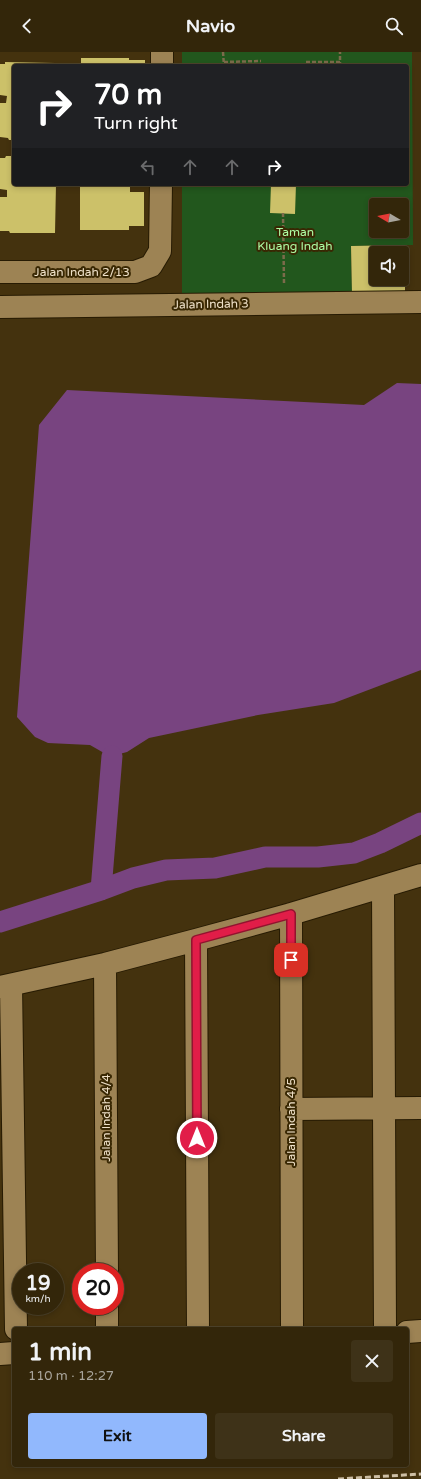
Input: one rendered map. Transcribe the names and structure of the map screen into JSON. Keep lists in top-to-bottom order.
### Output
{
  "streets": {
    "street": [
      "Jalan Indah 2/13",
      "Jalan Indah 3",
      "Jalan Indah 4/4",
      "Jalan Indah 4/5"
    ]
  },
  "parks": ["Taman Kluang Indah"],
  "north": "left",
  "page": {
    "header": "Navio",
    "turn": ["70 m", "Turn right"],
    "speed": "19 km/h",
    "limit": "20",
    "heading": ["1 min", "110 m · 12:27"],
    "buttons": ["Exit", "Share"]
  }
}
